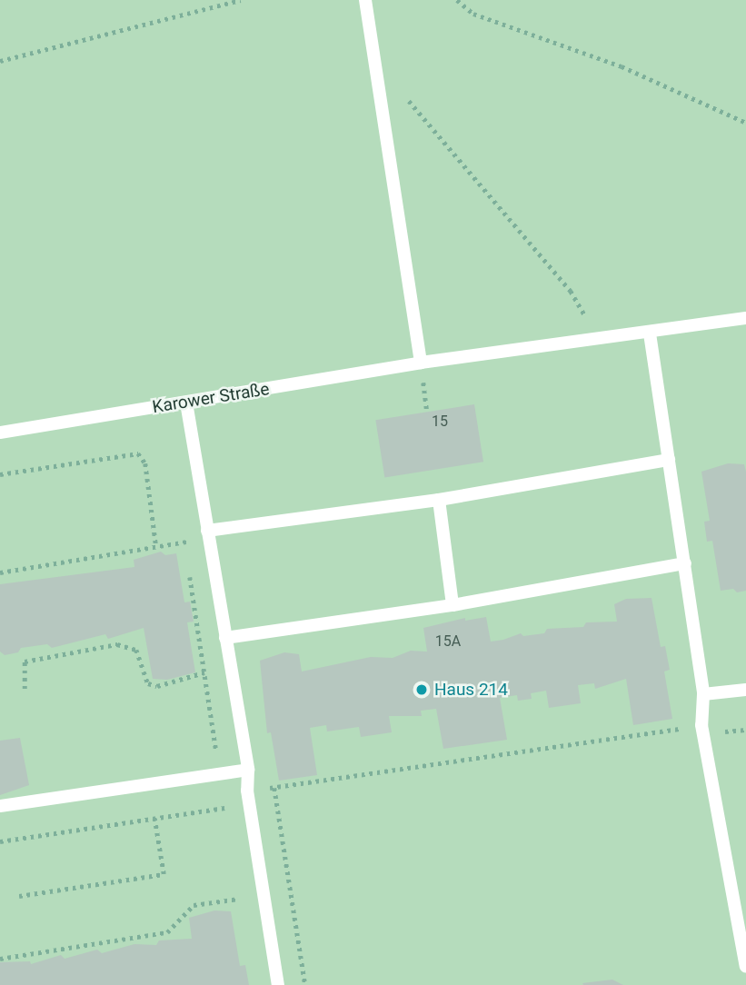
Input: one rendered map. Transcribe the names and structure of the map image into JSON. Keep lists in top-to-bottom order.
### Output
{
  "streets": {
    "lane": ["Karower Straße"]
  },
  "places": ["Haus 214"],
  "house_numbers": ["15", "15A"]
}
